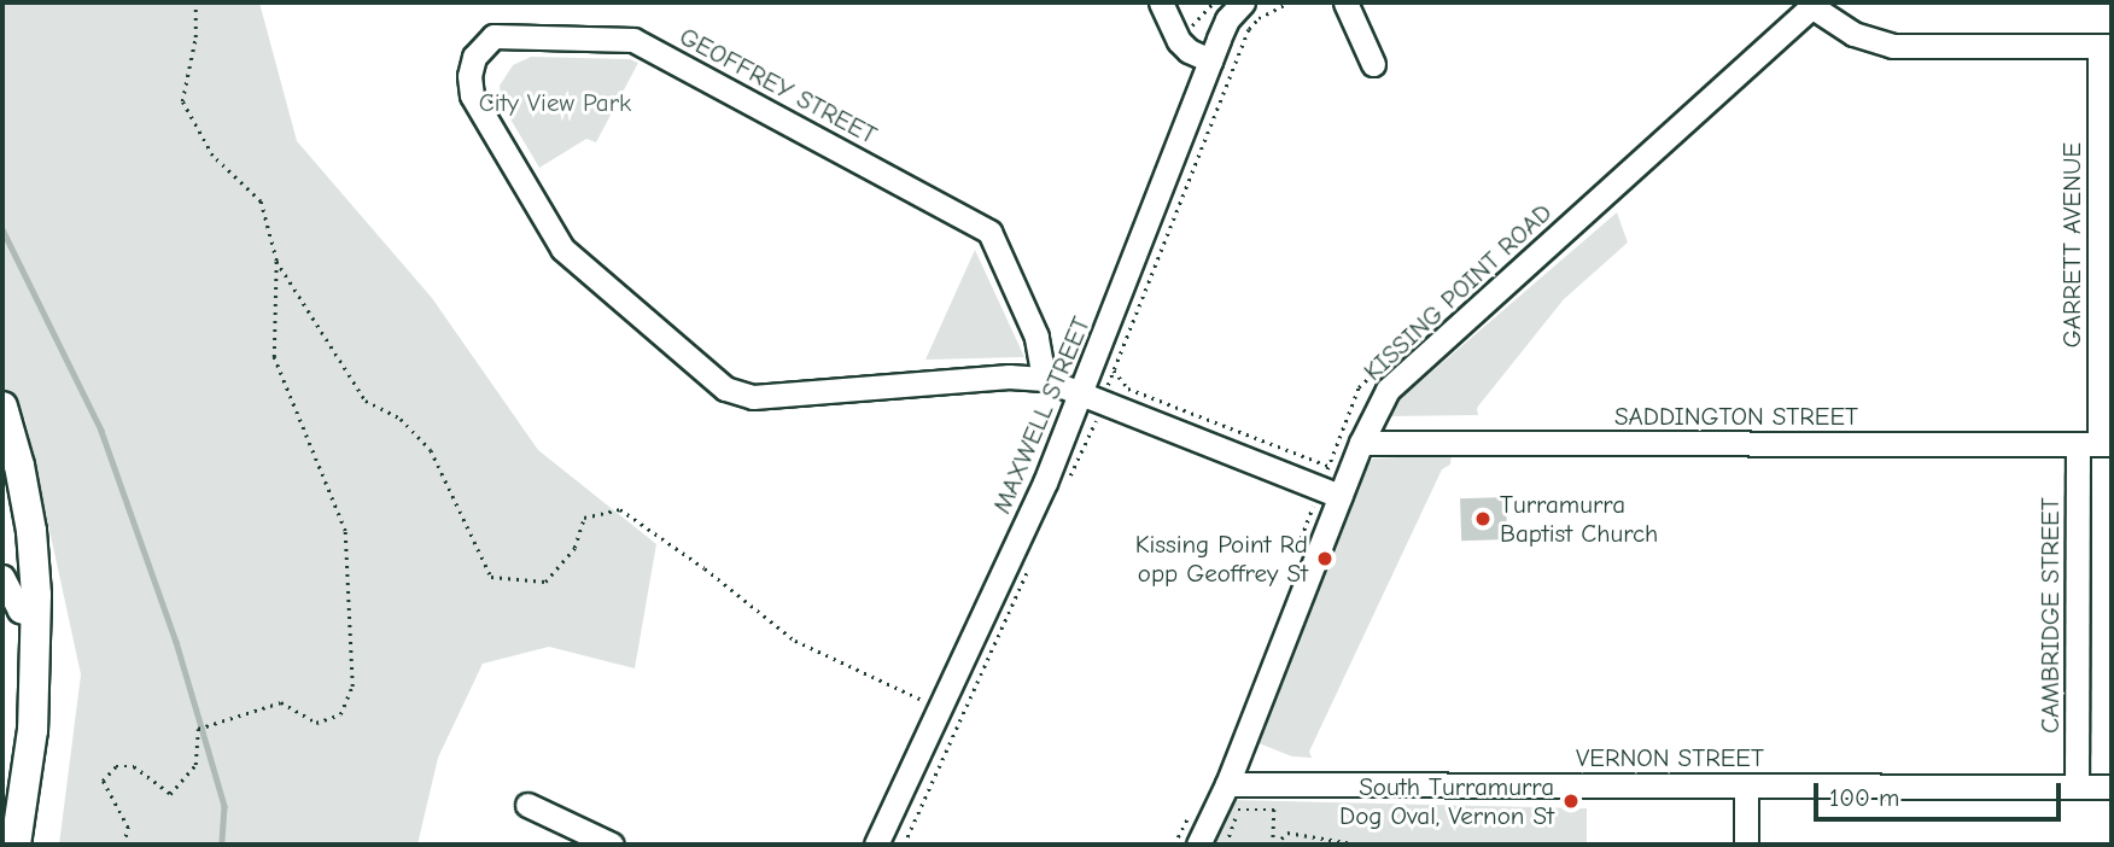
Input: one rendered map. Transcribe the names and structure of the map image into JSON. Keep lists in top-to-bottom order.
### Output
{
  "streets": {
    "street": [
      "GEOFFREY STREET",
      "GARRETT AVENUE",
      "KISSING POINT ROAD",
      "MAXWELL STREET",
      "SADDINGTON STREET",
      "CAMBRIDGE STREET",
      "VERNON STREET"
    ]
  },
  "crossings": [
    ["GEOFFREY STREET", "KISSING POINT ROAD"],
    ["GEOFFREY STREET", "MAXWELL STREET"],
    ["GARRETT AVENUE", "SADDINGTON STREET"],
    ["GARRETT AVENUE", "CAMBRIDGE STREET"],
    ["KISSING POINT ROAD", "SADDINGTON STREET"],
    ["KISSING POINT ROAD", "VERNON STREET"],
    ["SADDINGTON STREET", "CAMBRIDGE STREET"],
    ["CAMBRIDGE STREET", "VERNON STREET"]
  ],
  "parks": ["City View Park"],
  "places": ["Turramurra Baptist Church", "Kissing Point Rd opp Geoffrey St", "South Turramurra Dog Oval, Vernon St"],
  "scale_bar": "100 m"
}
